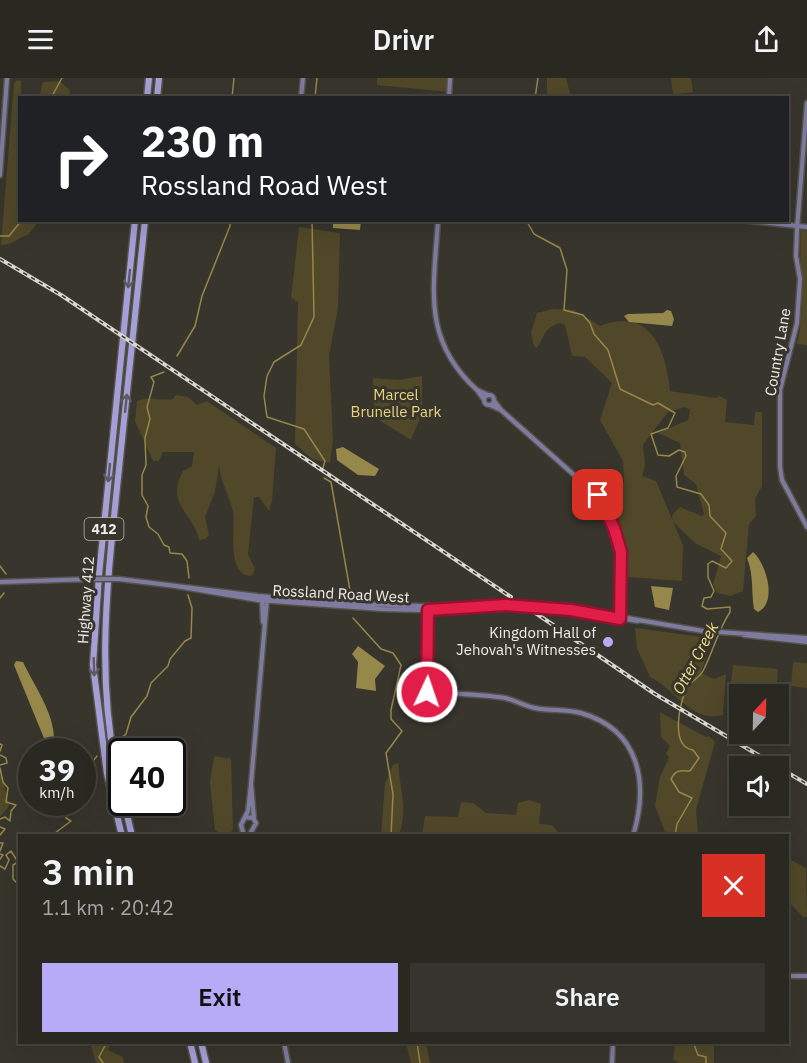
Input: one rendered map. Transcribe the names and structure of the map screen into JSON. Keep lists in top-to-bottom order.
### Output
{
  "streets": {
    "highway": ["412", "Highway 412"],
    "street": ["Country Lane", "Rossland Road West"]
  },
  "water": ["Otter Creek"],
  "parks": ["Marcel Brunelle Park"],
  "places": ["Kingdom Hall of Jehovah's Witnesses"],
  "north": "top",
  "page": {
    "header": "Drivr",
    "turn": ["230 m", "Rossland Road West"],
    "speed": "39 km/h",
    "limit": "40",
    "heading": ["3 min", "1.1 km · 20:42"],
    "buttons": ["Exit", "Share"]
  }
}
